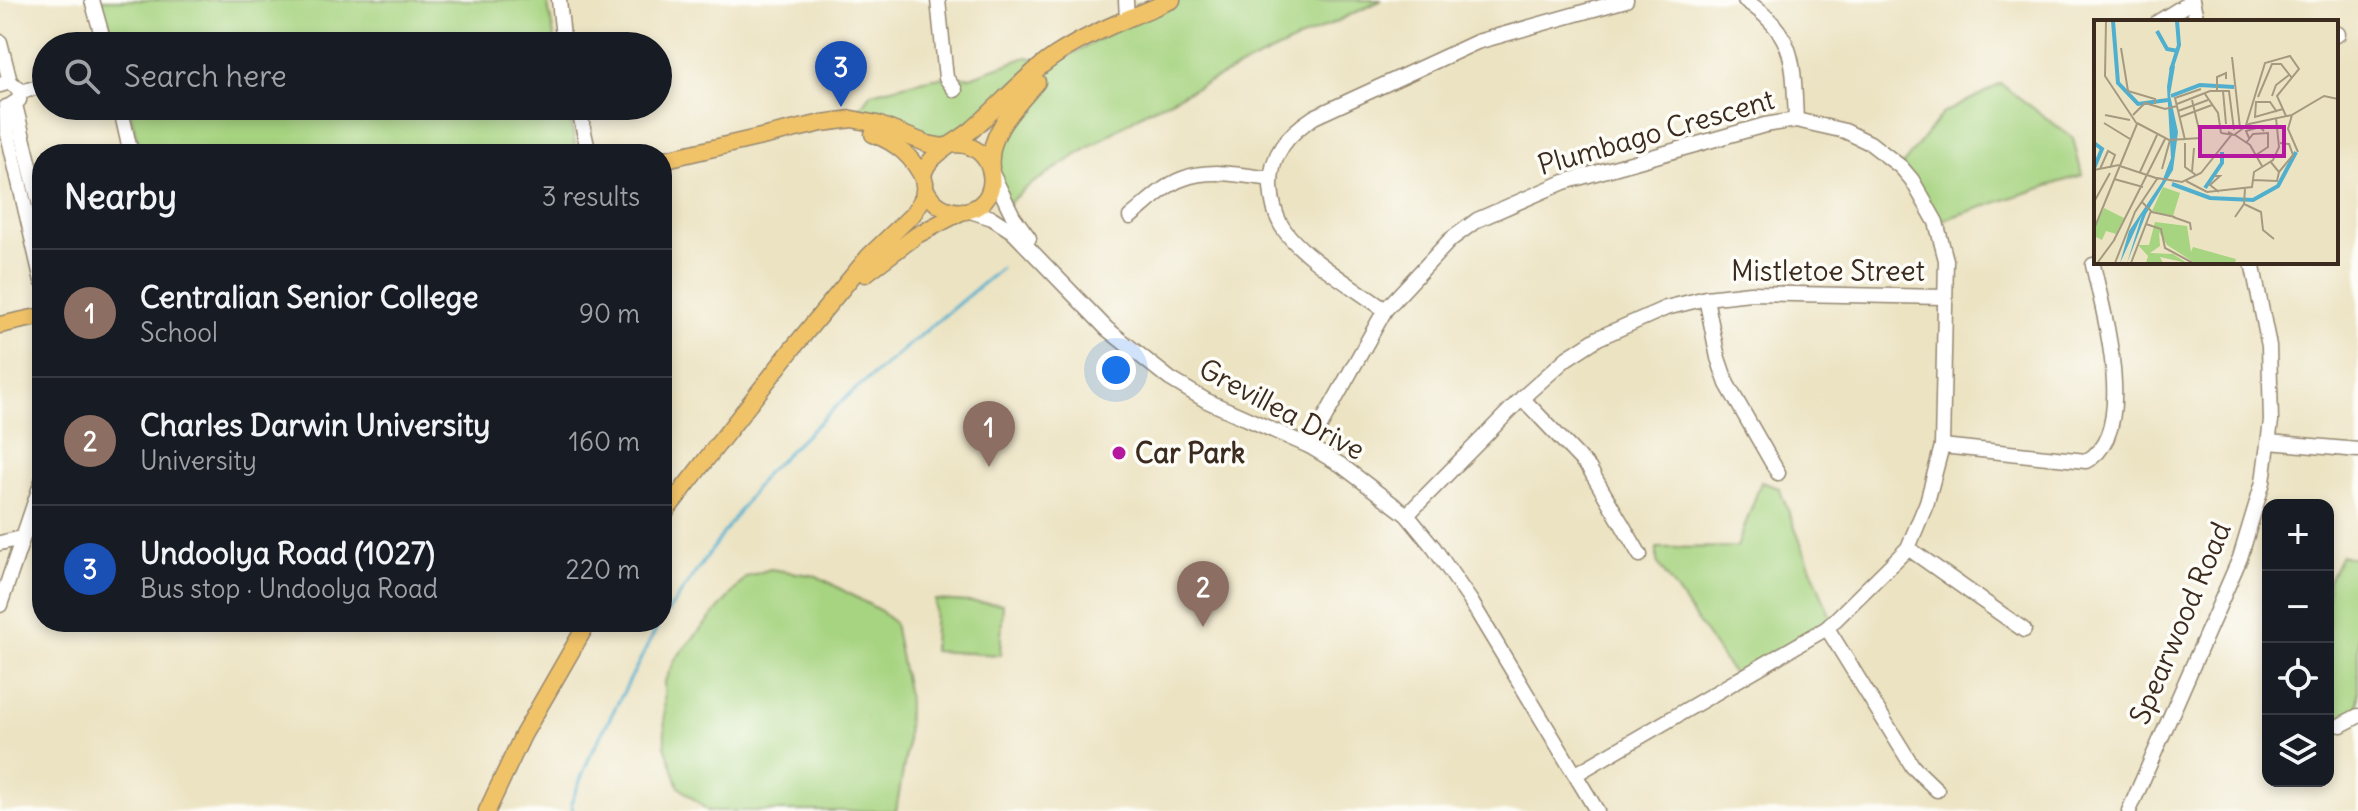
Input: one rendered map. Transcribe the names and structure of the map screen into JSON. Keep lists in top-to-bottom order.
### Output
{
  "streets": {
    "street": [
      "Plumbago Crescent",
      "Mistletoe Street",
      "Grevillea Drive",
      "Spearwood Road"
    ]
  },
  "crossings": [
    ["Plumbago Crescent", "Mistletoe Street"],
    ["Plumbago Crescent", "Grevillea Drive"],
    ["Mistletoe Street", "Grevillea Drive"]
  ],
  "places": ["Car Park"],
  "page": {
    "search": "Search here",
    "pins": ["3", "1", "2"],
    "heading": ["Nearby", "3 results"],
    "list": [
      {
        "mark": "1",
        "name": "Centralian Senior College",
        "note": "School",
        "value": "90 m"
      },
      {
        "mark": "2",
        "name": "Charles Darwin University",
        "note": "University",
        "value": "160 m"
      },
      {
        "mark": "3",
        "name": "Undoolya Road (1027)",
        "note": "Bus stop · Undoolya Road",
        "value": "220 m"
      }
    ],
    "map_buttons": ["+", "−"]
  }
}
